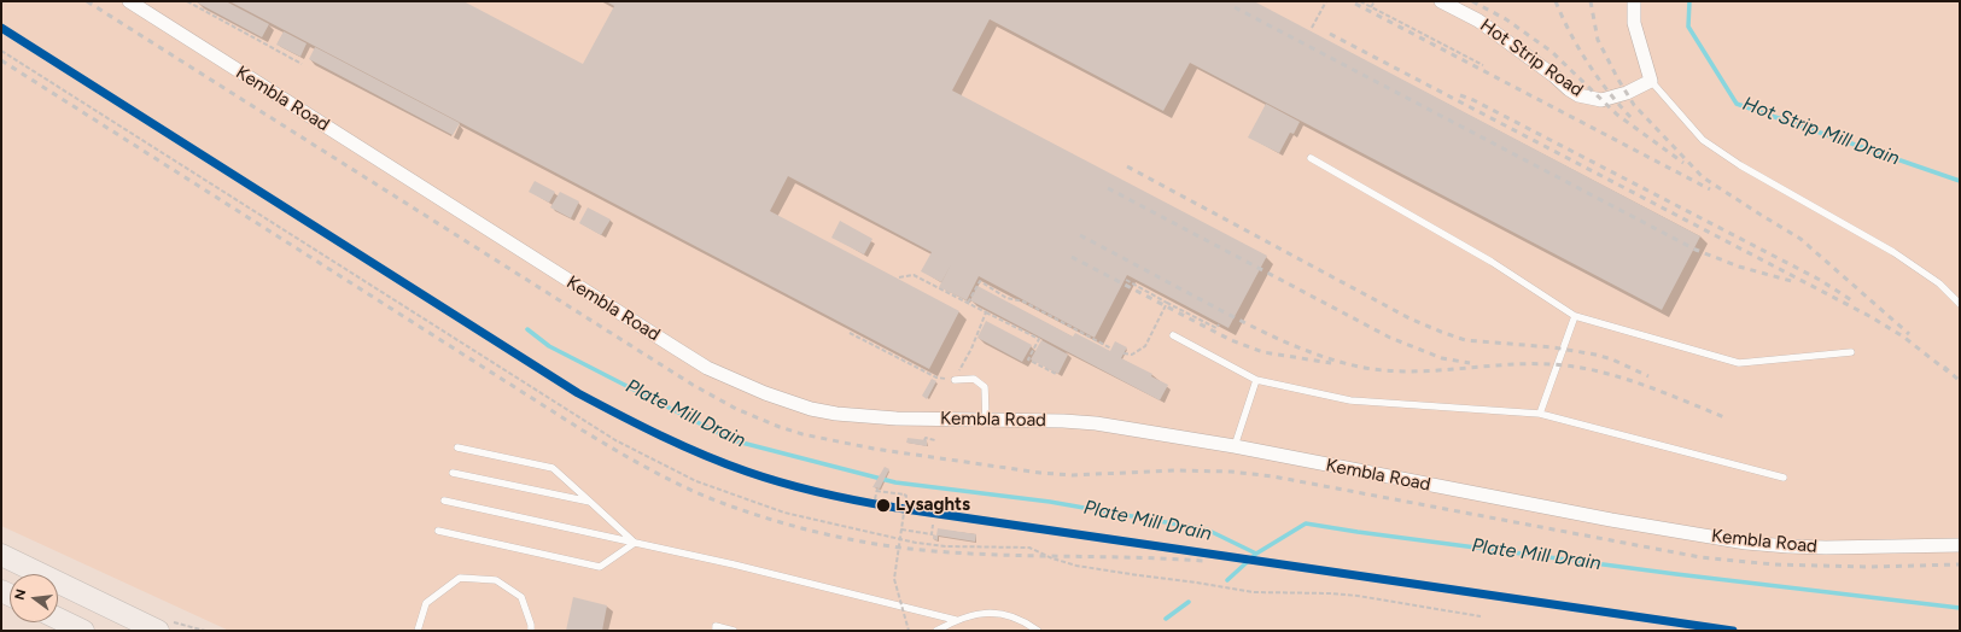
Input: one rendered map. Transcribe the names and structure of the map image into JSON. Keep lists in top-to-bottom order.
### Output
{
  "streets": {
    "street": ["Hot Strip Road", "Kembla Road"]
  },
  "water": ["Hot Strip Mill Drain", "Plate Mill Drain"],
  "places": ["Lysaghts"],
  "north": "left"
}
